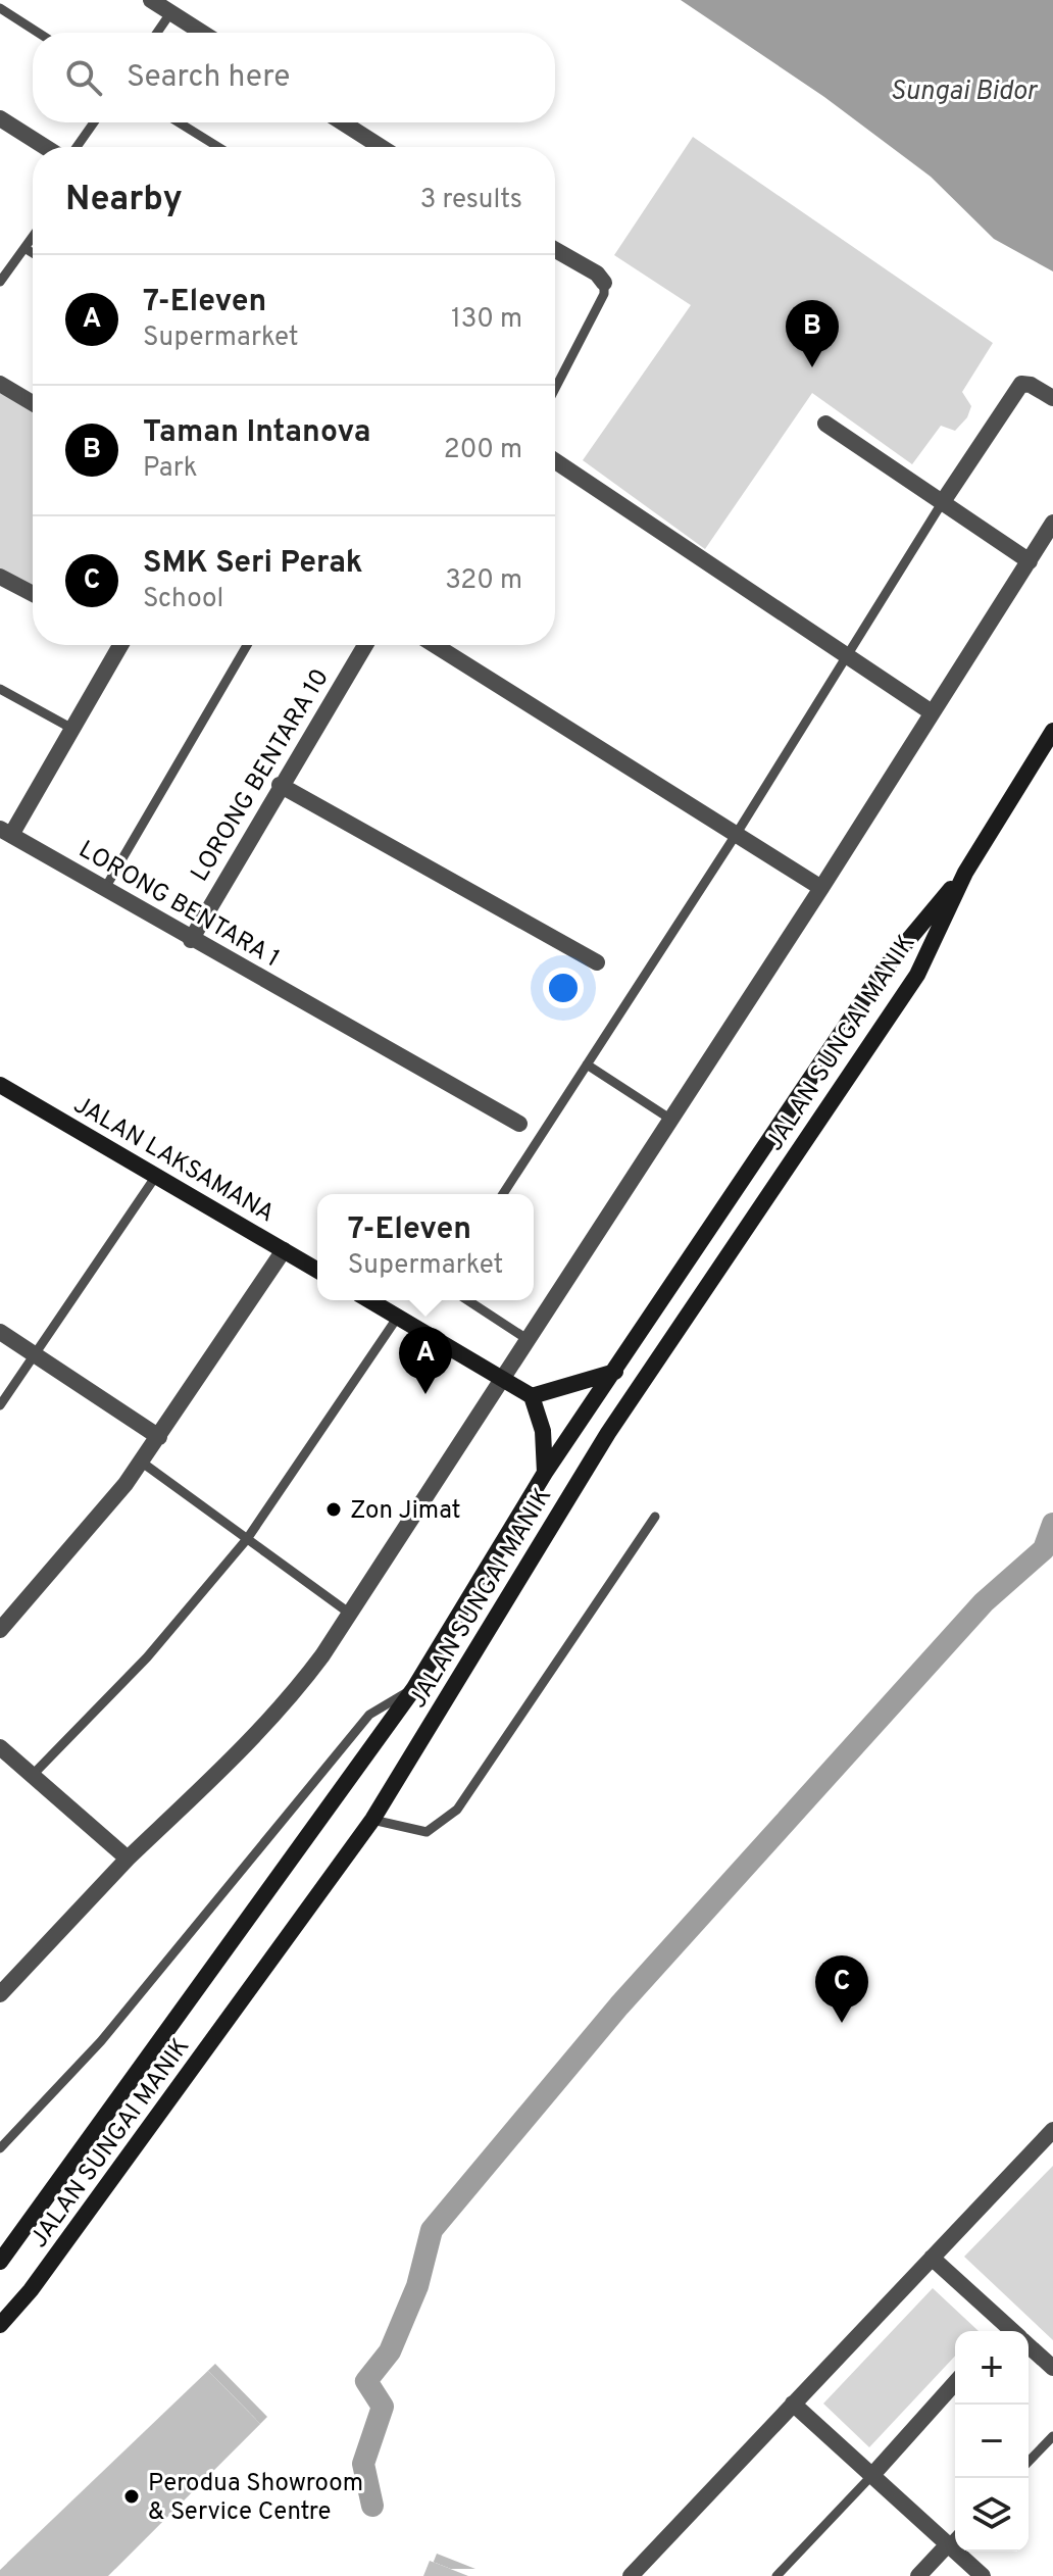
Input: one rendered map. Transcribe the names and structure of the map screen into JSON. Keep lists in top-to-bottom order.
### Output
{
  "streets": {
    "main road": ["JALAN SUNGAI MANIK", "JALAN LAKSAMANA"],
    "street": ["LORONG BENTARA 10", "LORONG BENTARA 1"]
  },
  "crossings": [
    ["LORONG BENTARA 10", "LORONG BENTARA 1"]
  ],
  "water": ["Sungai Bidor"],
  "places": ["Zon Jimat", "Perodua Showroom & Service Centre"],
  "page": {
    "search": "Search here",
    "heading": ["Nearby", "3 results"],
    "list": [
      {
        "mark": "A",
        "name": "7-Eleven",
        "note": "Supermarket",
        "value": "130 m"
      },
      {
        "mark": "B",
        "name": "Taman Intanova",
        "note": "Park",
        "value": "200 m"
      },
      {
        "mark": "C",
        "name": "SMK Seri Perak",
        "note": "School",
        "value": "320 m"
      }
    ],
    "pins": ["B", "A", "C"],
    "popup": ["7-Eleven", "Supermarket"],
    "map_buttons": ["+", "−"]
  }
}
